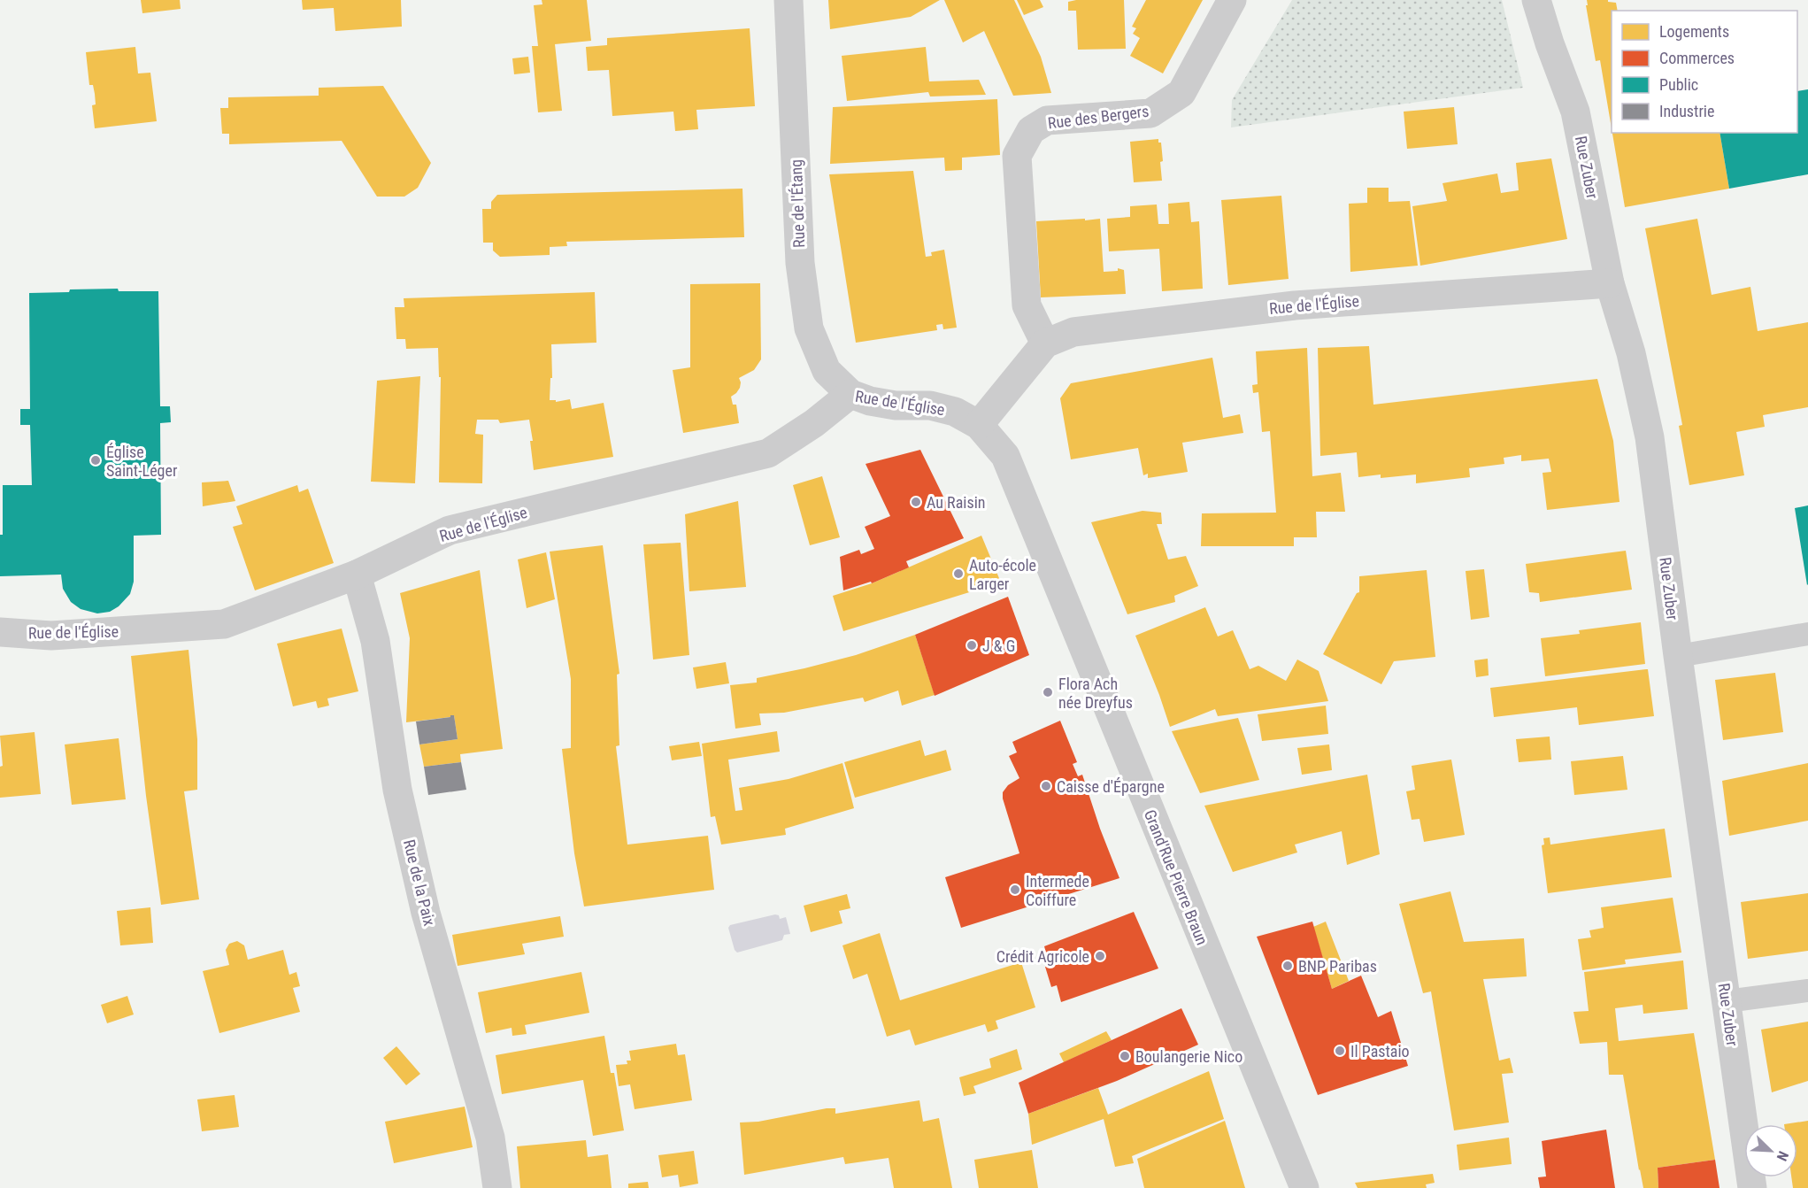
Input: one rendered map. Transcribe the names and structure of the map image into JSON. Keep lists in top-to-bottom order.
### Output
{
  "streets": {
    "street": [
      "Rue des Bergers",
      "Rue Zuber",
      "Rue de l'Étang",
      "Rue de l'Église",
      "Grand'Rue Pierre Braun",
      "Rue de la Paix"
    ]
  },
  "crossings": [
    ["Rue des Bergers", "Rue de l'Église"],
    ["Rue Zuber", "Rue de l'Église"],
    ["Rue de l'Étang", "Rue de l'Église"],
    ["Rue de l'Église", "Grand'Rue Pierre Braun"],
    ["Rue de l'Église", "Rue de la Paix"]
  ],
  "places": [
    "Église Saint-Léger",
    "Au Raisin",
    "Auto-école Larger",
    "J & G",
    "Flora Ach née Dreyfus",
    "Caisse d'Épargne",
    "Intermede Coiffure",
    "Crédit Agricole",
    "BNP Paribas",
    "Il Pastaio",
    "Boulangerie Nico"
  ],
  "legend": [
    "Logements",
    "Commerces",
    "Public",
    "Industrie"
  ],
  "north": "bottom right"
}
